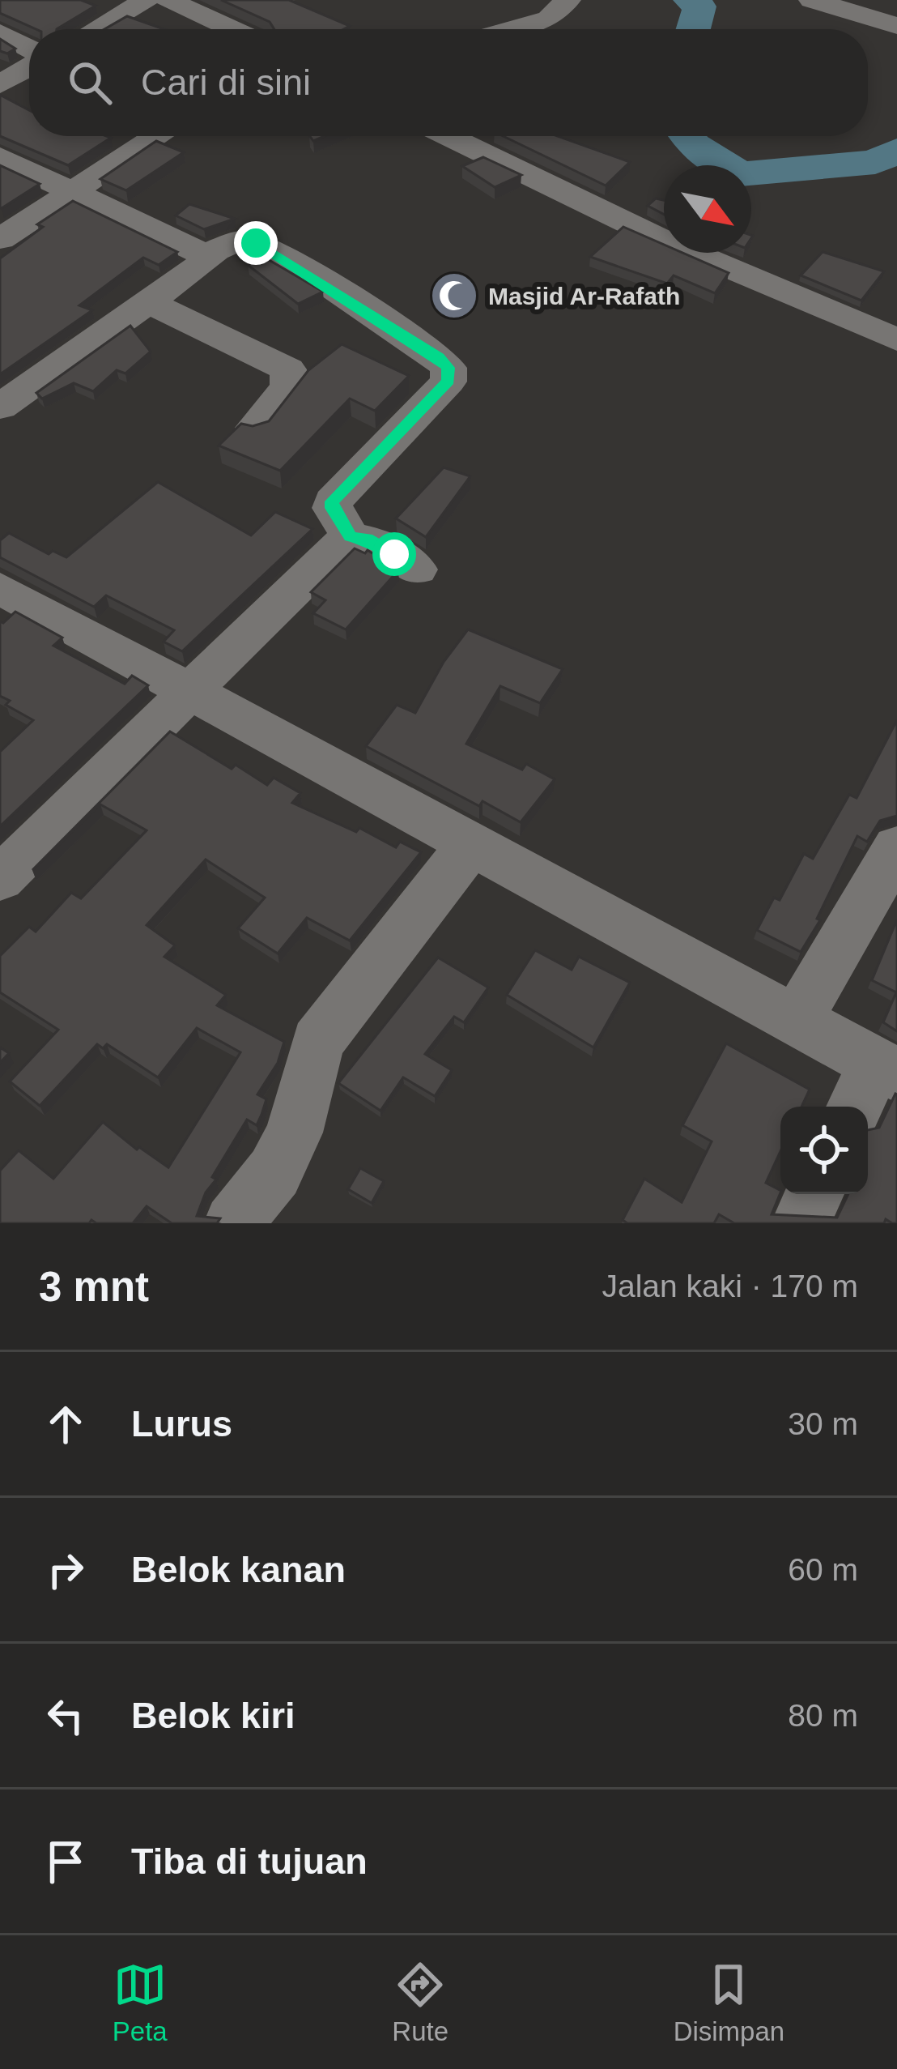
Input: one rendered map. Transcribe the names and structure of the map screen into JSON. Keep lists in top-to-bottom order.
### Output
{
  "places": {
    "mosque": ["Masjid Ar-Rafath"]
  },
  "north": "bottom right",
  "page": {
    "search": "Cari di sini",
    "heading": ["3 mnt", "Jalan kaki · 170 m"],
    "list": [
      ["Lurus", "30 m"],
      ["Belok kanan", "60 m"],
      ["Belok kiri", "80 m"],
      "Tiba di tujuan"
    ],
    "nav": ["Peta", "Rute", "Disimpan"]
  }
}
